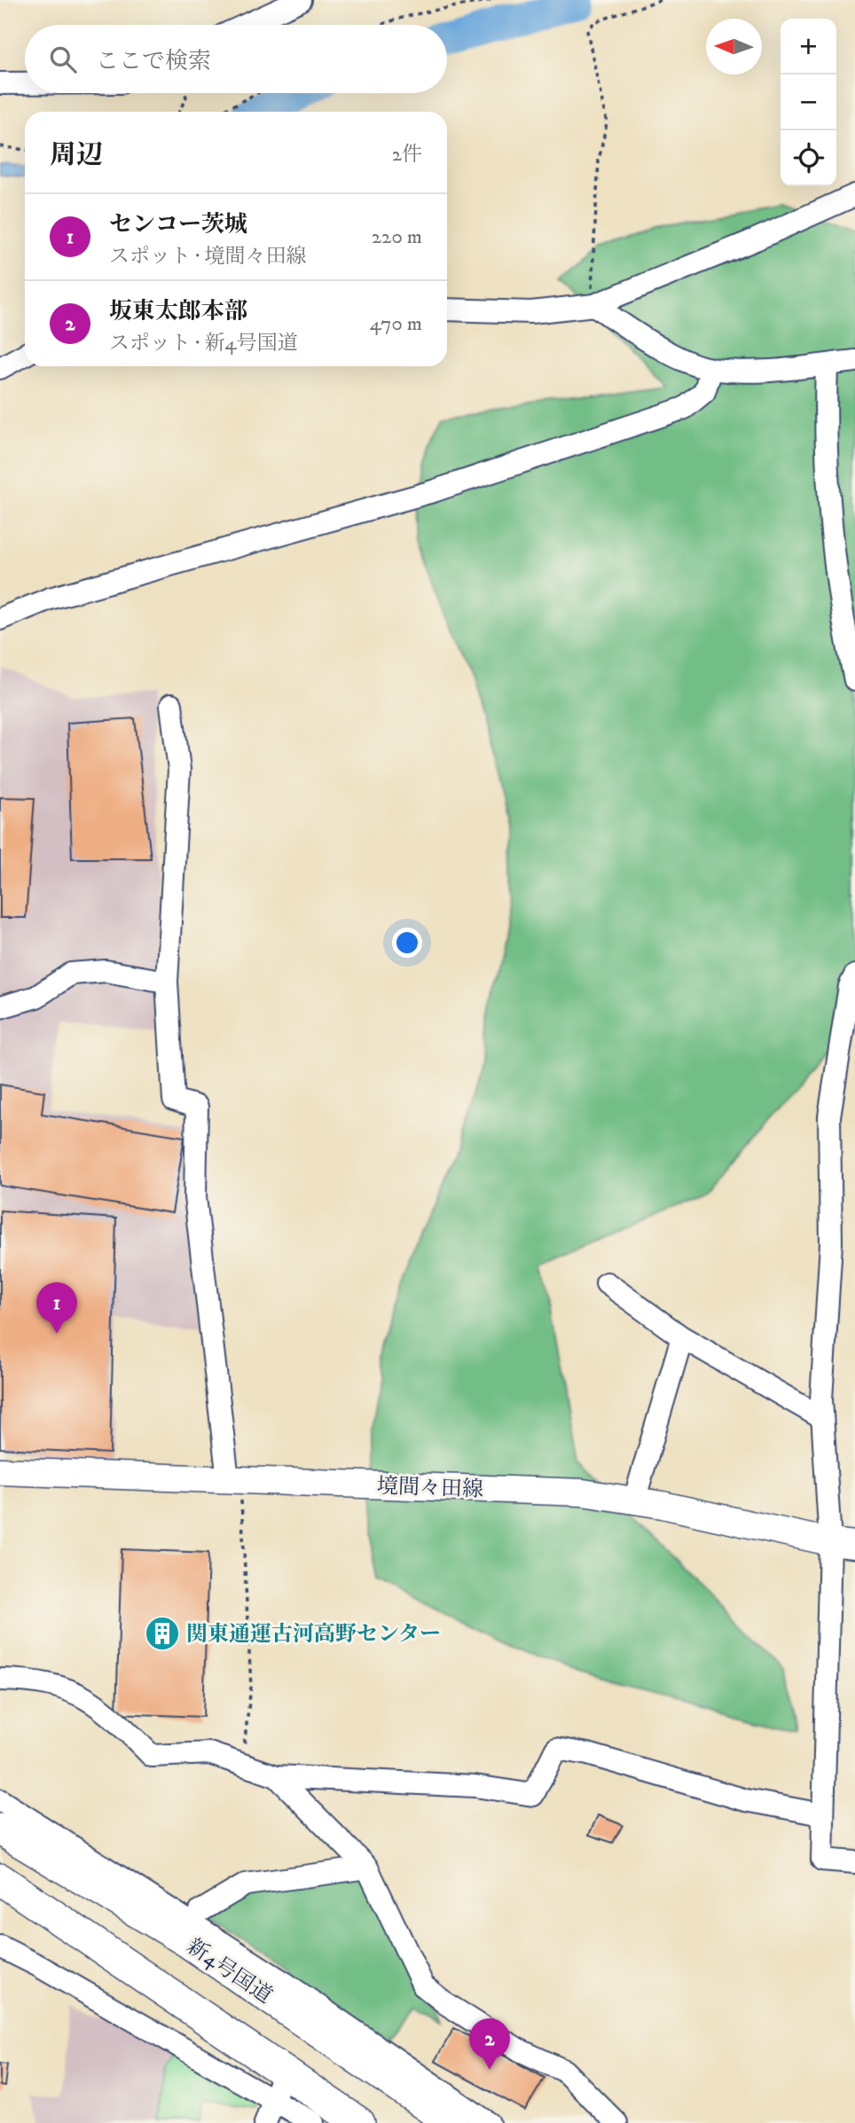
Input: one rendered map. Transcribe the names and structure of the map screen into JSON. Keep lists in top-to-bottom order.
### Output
{
  "streets": {
    "highway": ["新4号国道"],
    "main road": ["境間々田線"]
  },
  "places": {
    "building": ["関東通運古河高野センター"]
  },
  "north": "left",
  "page": {
    "map_buttons": ["+", "−"],
    "search": "ここで検索",
    "heading": ["周辺", "2件"],
    "list": [
      {
        "mark": "1",
        "name": "センコー茨城",
        "note": "スポット · 境間々田線",
        "value": "220 m"
      },
      {
        "mark": "2",
        "name": "坂東太郎本部",
        "note": "スポット · 新4号国道",
        "value": "470 m"
      }
    ],
    "pins": ["1", "2"]
  }
}
